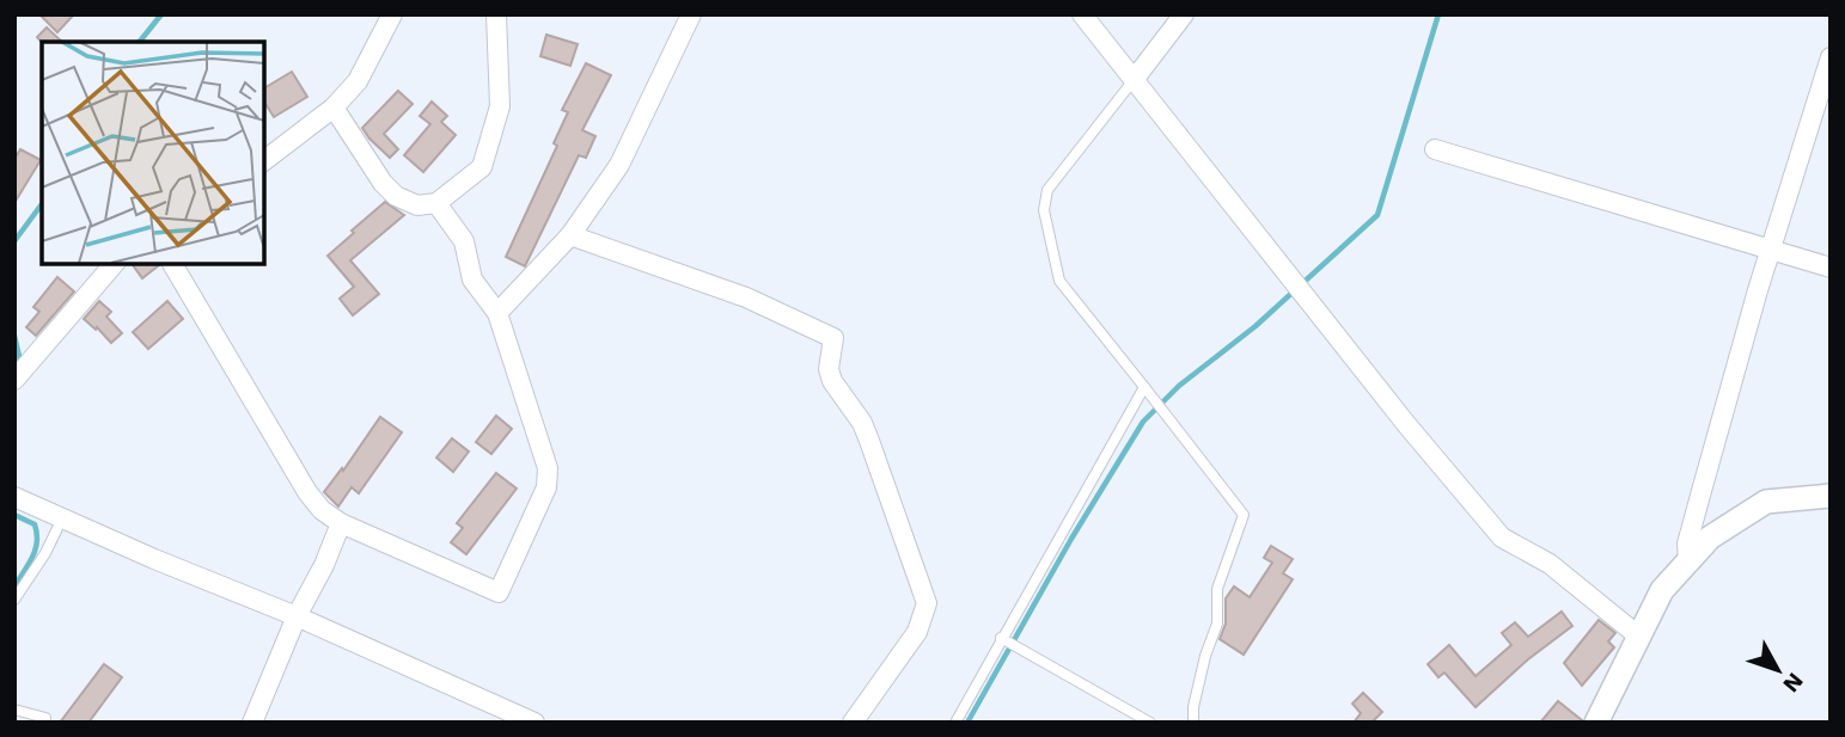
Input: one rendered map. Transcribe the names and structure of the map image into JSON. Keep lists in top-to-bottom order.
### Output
{
  "north": "bottom right"
}
